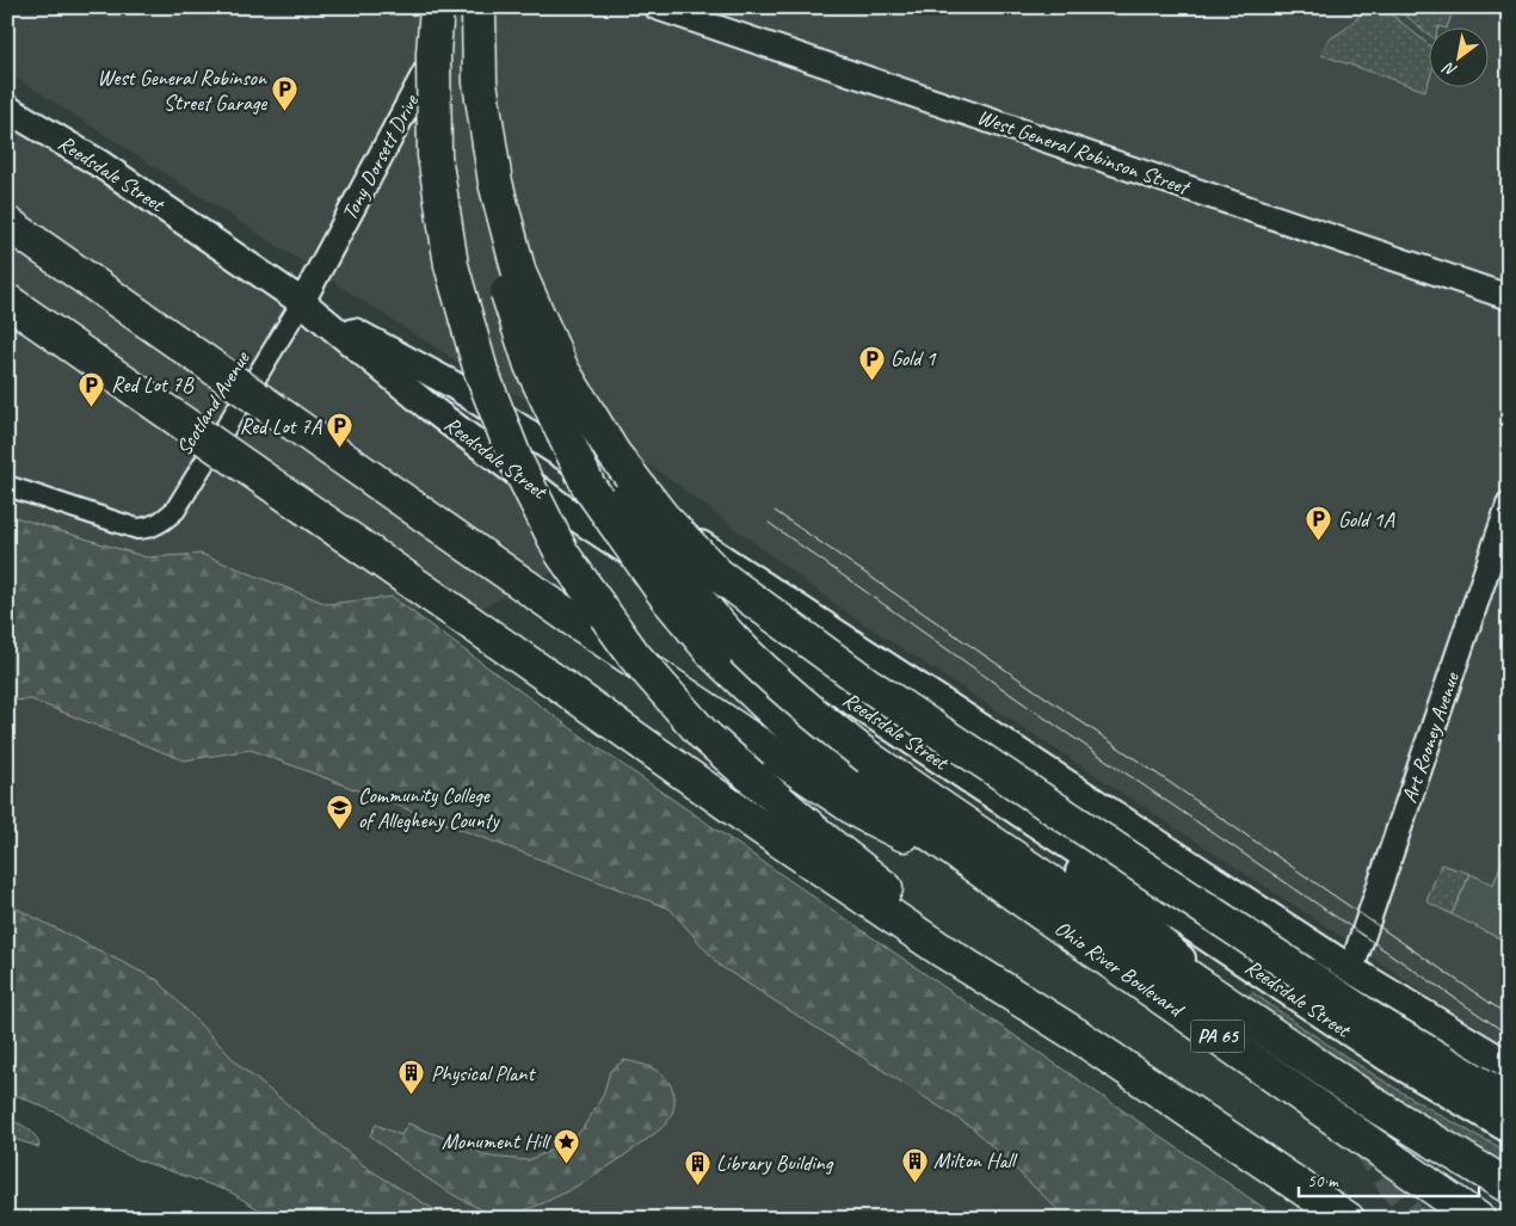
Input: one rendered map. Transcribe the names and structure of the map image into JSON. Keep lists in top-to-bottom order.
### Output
{
  "streets": {
    "highway": ["Ohio River Boulevard", "PA 65"],
    "main road": ["Reedsdale Street"],
    "street": [
      "West General Robinson Street",
      "Tony Dorsett Drive",
      "Scotland Avenue",
      "Art Rooney Avenue"
    ]
  },
  "crossings": [
    ["Tony Dorsett Drive", "Reedsdale Street"],
    ["Tony Dorsett Drive", "Scotland Avenue"],
    ["Reedsdale Street", "Scotland Avenue"],
    ["Reedsdale Street", "Art Rooney Avenue"]
  ],
  "places": {
    "parking": [
      "West General Robinson Street Garage",
      "Gold 1",
      "Red Lot 7B",
      "Red Lot 7A",
      "Gold 1A"
    ],
    "school or university": ["Community College of Allegheny County"],
    "building": ["Physical Plant", "Milton Hall", "Library Building"],
    "place": ["Monument Hill"]
  },
  "scale_bar": "50 m",
  "north": "bottom left"
}
